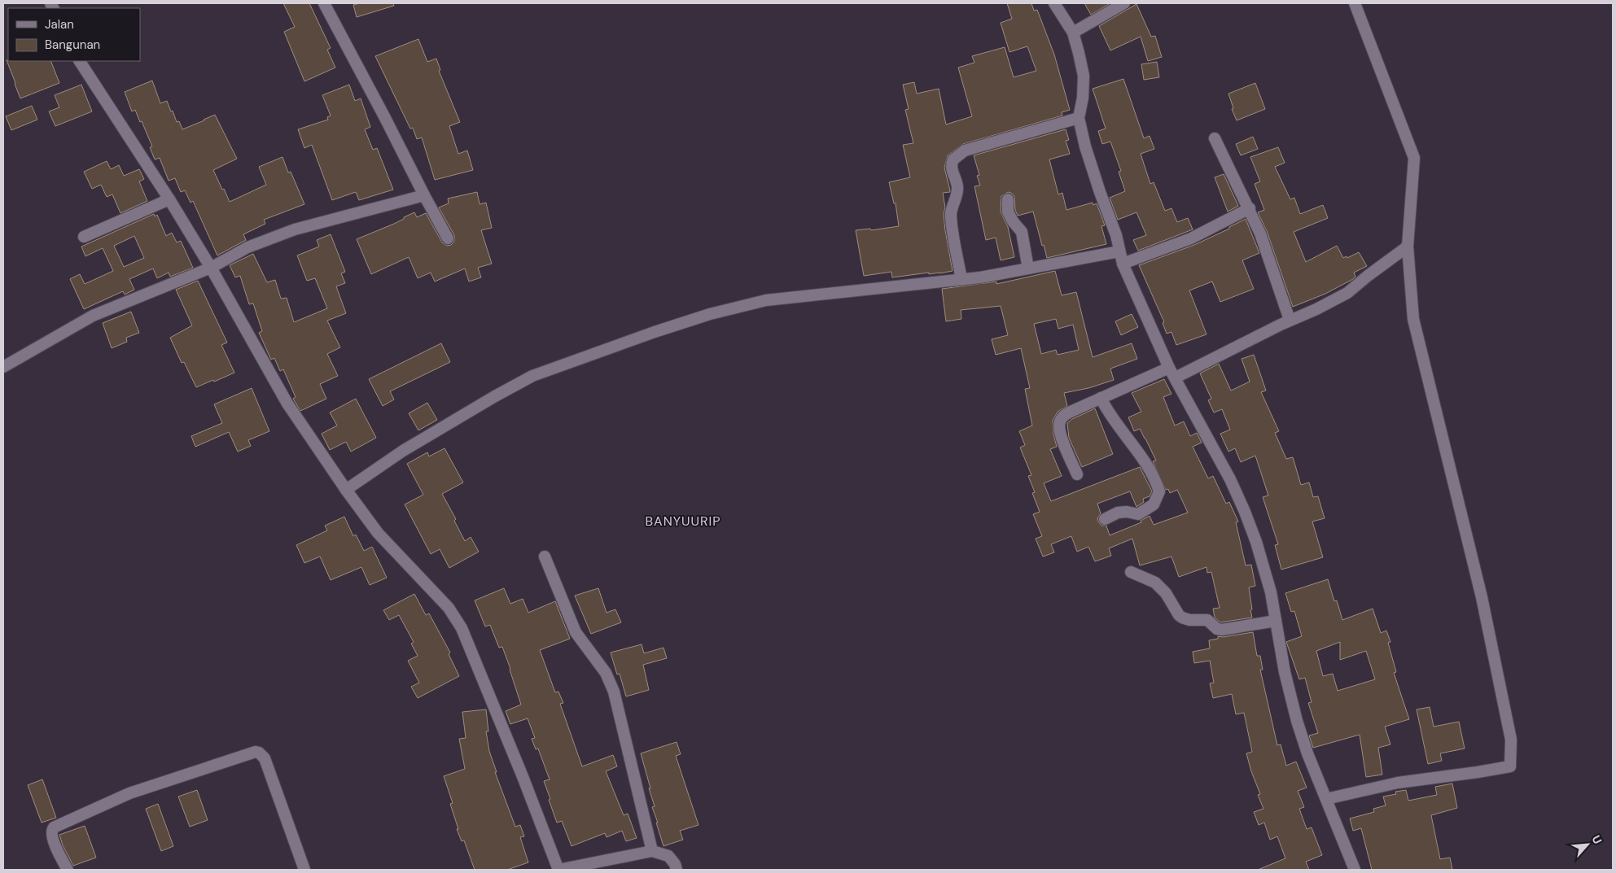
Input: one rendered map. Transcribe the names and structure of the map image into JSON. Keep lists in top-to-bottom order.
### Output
{
  "districts": ["BANYUURIP"],
  "legend": ["Jalan", "Bangunan"],
  "north": "top right"
}
